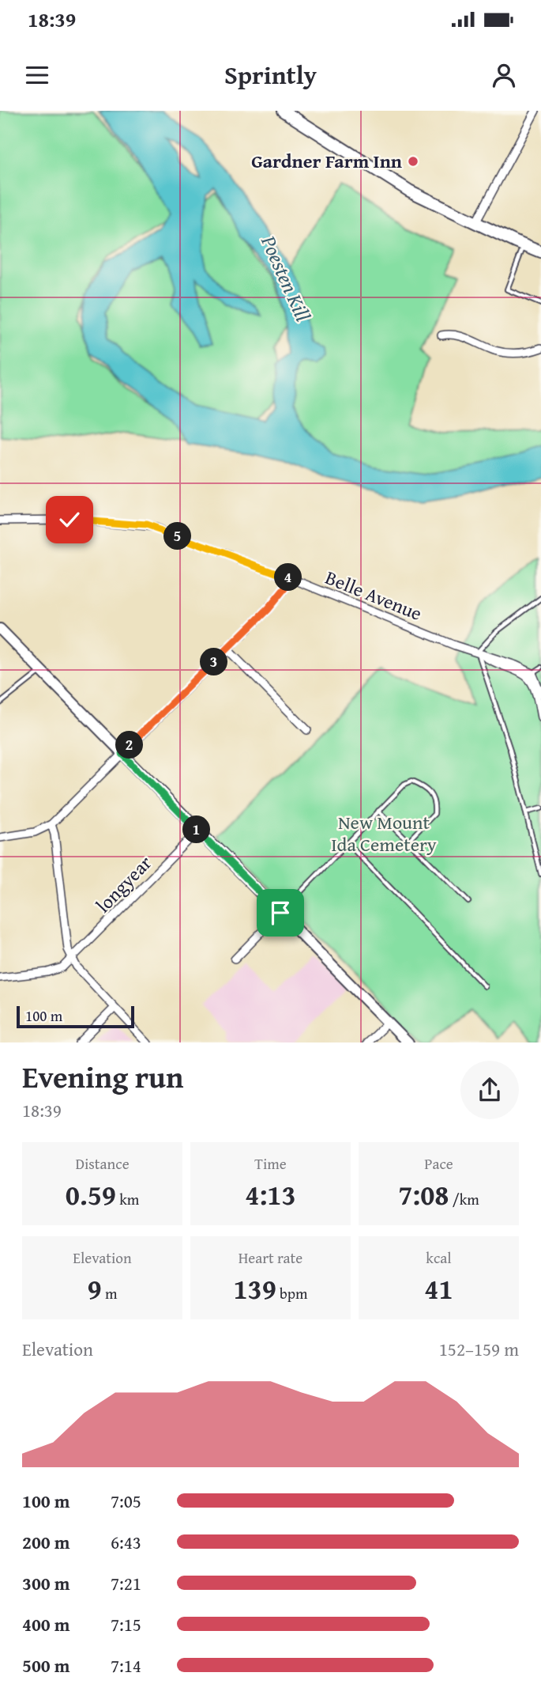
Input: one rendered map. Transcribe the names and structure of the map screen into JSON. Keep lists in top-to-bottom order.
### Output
{
  "streets": {
    "street": ["Belle Avenue", "longyear"]
  },
  "water": ["Poesten Kill"],
  "parks": ["New Mount Ida Cemetery"],
  "places": ["Gardner Farm Inn"],
  "scale_bar": "100 m",
  "page": {
    "status": "18:39",
    "header": "Sprintly",
    "pins": [
      "5",
      "4",
      "3",
      "2",
      "1"
    ],
    "scale": "100 m",
    "heading": ["Evening run", "18:39"],
    "stats": [
      ["Distance", "0.59 km"],
      ["Time", "4:13"],
      ["Pace", "7:08 /km"],
      ["Elevation", "9 m"],
      ["Heart rate", "139 bpm"],
      ["kcal", "41"]
    ],
    "chart": ["Elevation", "152–159 m"],
    "list": [
      {
        "name": "100 m",
        "note": "7:05"
      },
      {
        "name": "200 m",
        "note": "6:43"
      },
      {
        "name": "300 m",
        "note": "7:21"
      },
      {
        "name": "400 m",
        "note": "7:15"
      },
      {
        "name": "500 m",
        "note": "7:14"
      }
    ]
  }
}
